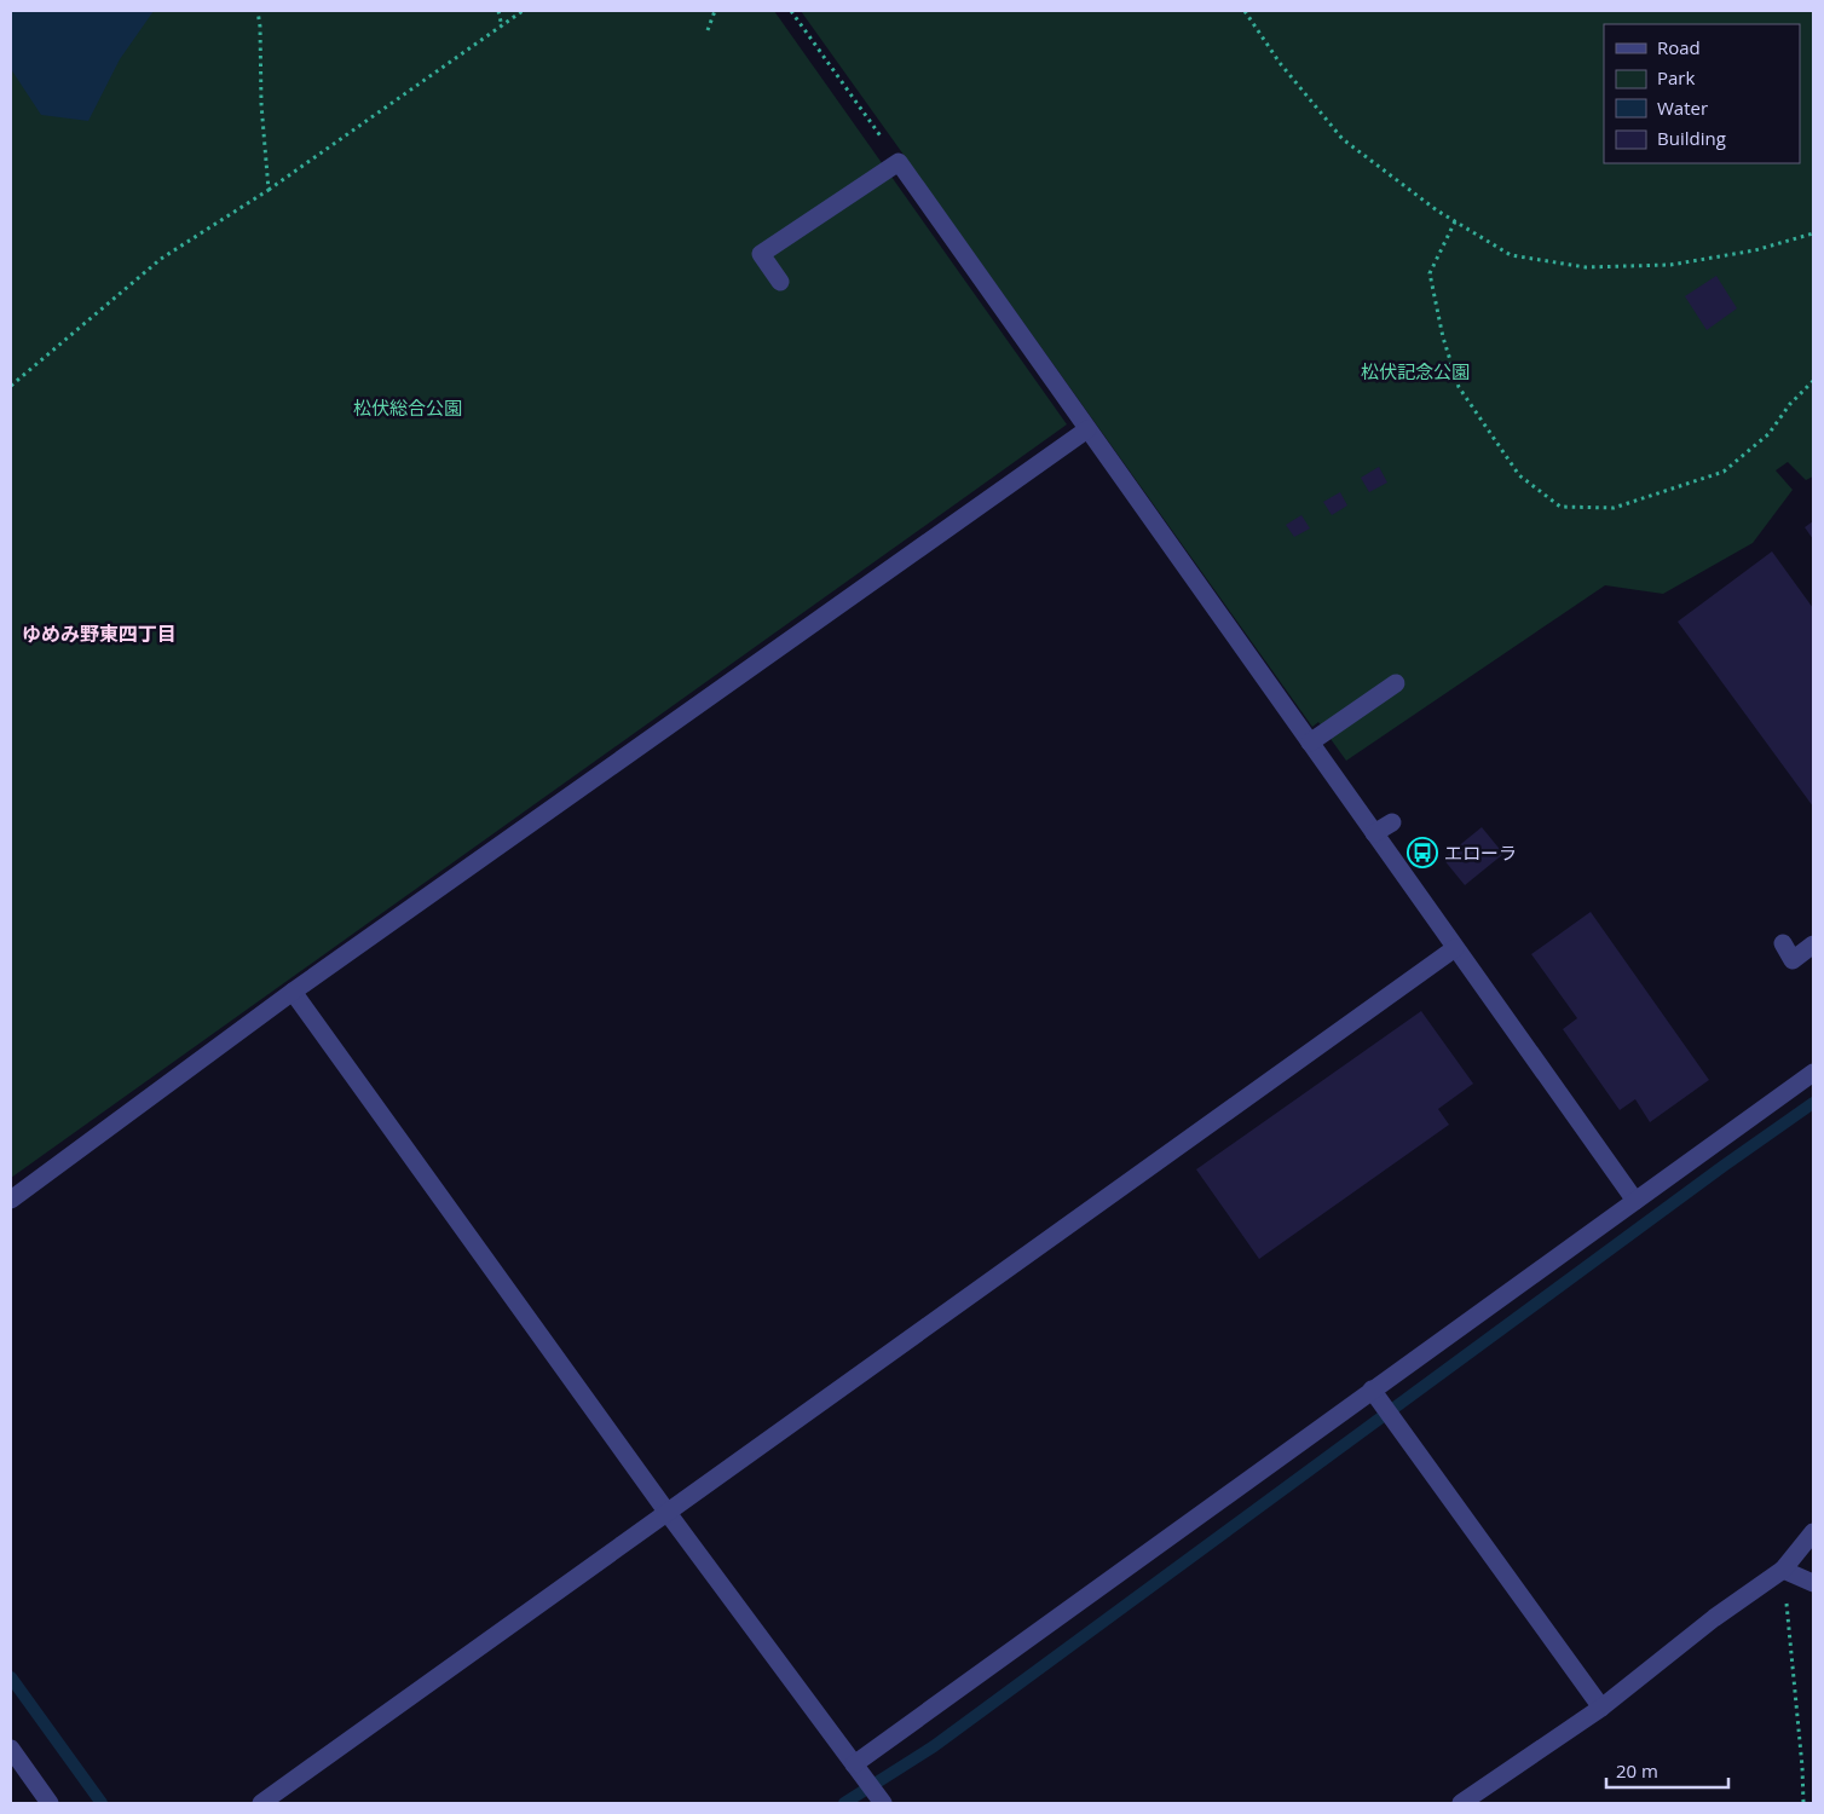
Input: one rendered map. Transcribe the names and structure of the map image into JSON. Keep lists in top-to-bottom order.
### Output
{
  "districts": ["ゆめみ野東四丁目"],
  "parks": ["松伏記念公園", "松伏総合公園"],
  "places": {
    "bus stop": ["エローラ"]
  },
  "legend": [
    "Road",
    "Park",
    "Water",
    "Building"
  ],
  "scale_bar": "20 m"
}
